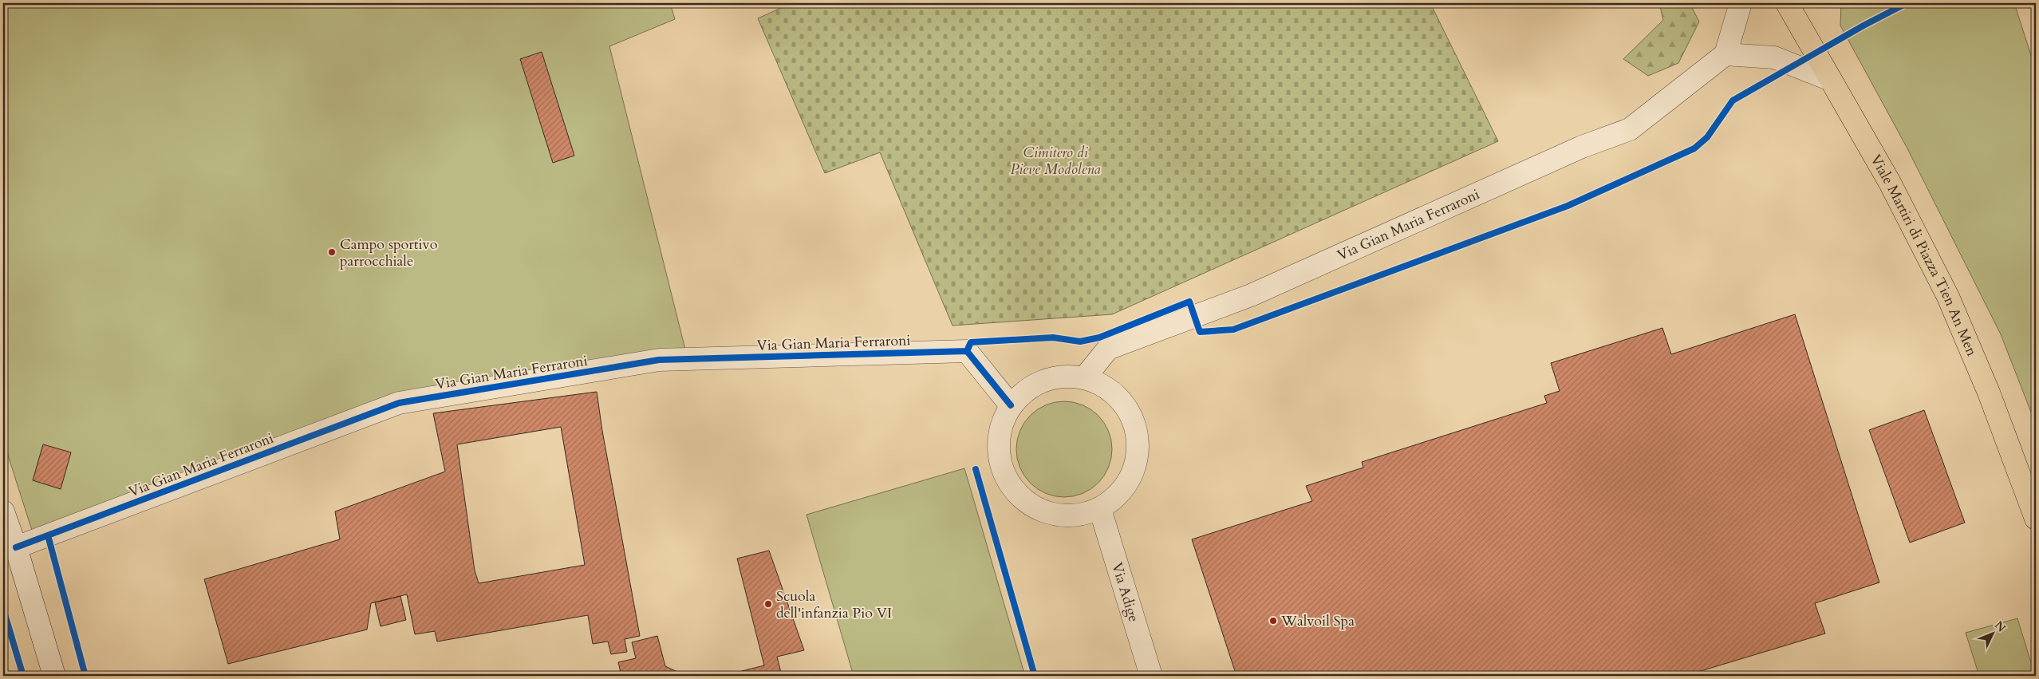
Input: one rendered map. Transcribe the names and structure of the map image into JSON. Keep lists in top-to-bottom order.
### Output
{
  "streets": {
    "main road": ["Viale Martiri di Piazza Tien An Men"],
    "street": ["Via Gian Maria Ferraroni", "Via Adige"]
  },
  "crossings": [
    ["Via Gian Maria Ferraroni", "Via Adige"]
  ],
  "parks": ["Cimitero di Pieve Modolena"],
  "places": ["Campo sportivo parrocchiale", "Scuola dell'infanzia Pio VI", "Walvoil Spa"],
  "north": "top right"
}
